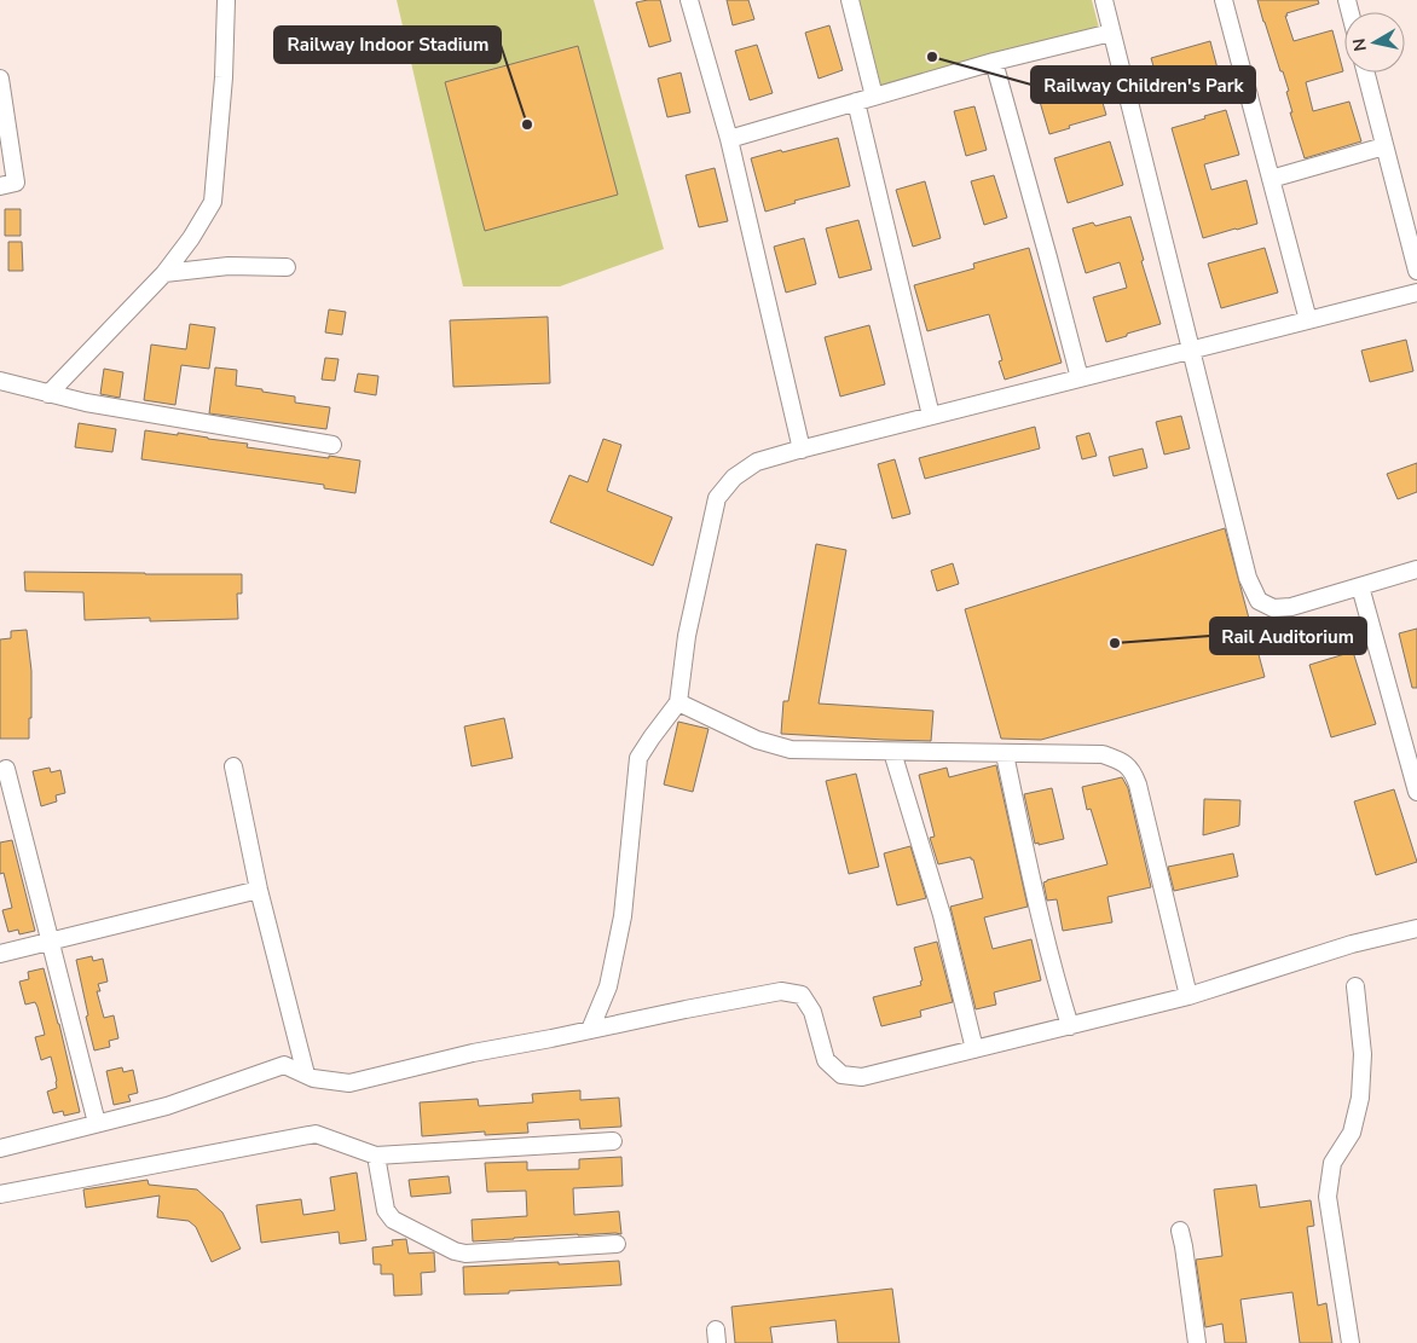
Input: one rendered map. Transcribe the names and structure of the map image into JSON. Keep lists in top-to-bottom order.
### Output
{
  "places": ["Railway Children's Park", "Railway Indoor Stadium", "Rail Auditorium"],
  "north": "left"
}
